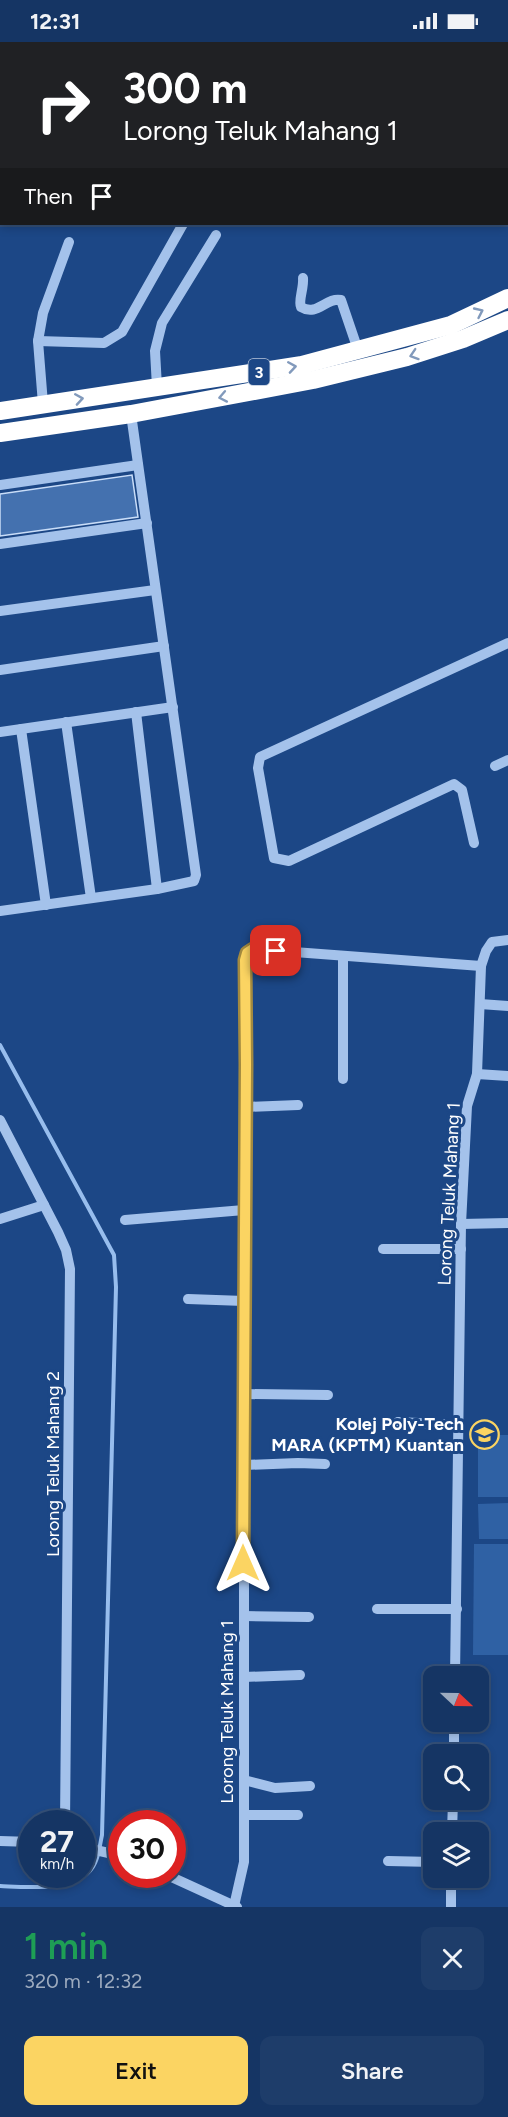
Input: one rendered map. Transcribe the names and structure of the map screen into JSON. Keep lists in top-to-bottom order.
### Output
{
  "streets": {
    "highway": ["3"],
    "street": ["Lorong Teluk Mahang 1", "Lorong Teluk Mahang 2"]
  },
  "places": {
    "school or university": ["Kolej Poly-Tech MARA (KPTM) Kuantan"]
  },
  "north": "right",
  "page": {
    "status": "12:31",
    "turn": ["300 m", "Lorong Teluk Mahang 1"],
    "then": "Then",
    "speed": "27 km/h",
    "limit": "30",
    "heading": ["1 min", "320 m · 12:32"],
    "buttons": ["Exit", "Share"]
  }
}
